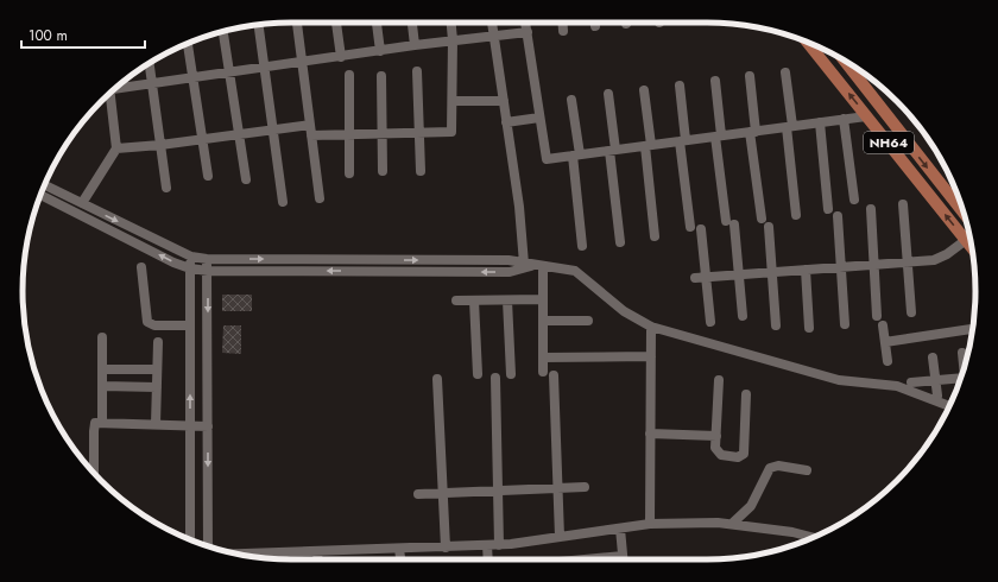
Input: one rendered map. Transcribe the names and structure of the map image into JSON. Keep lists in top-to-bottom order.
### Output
{
  "streets": {
    "main road": ["NH64"]
  },
  "scale_bar": "100 m"
}
